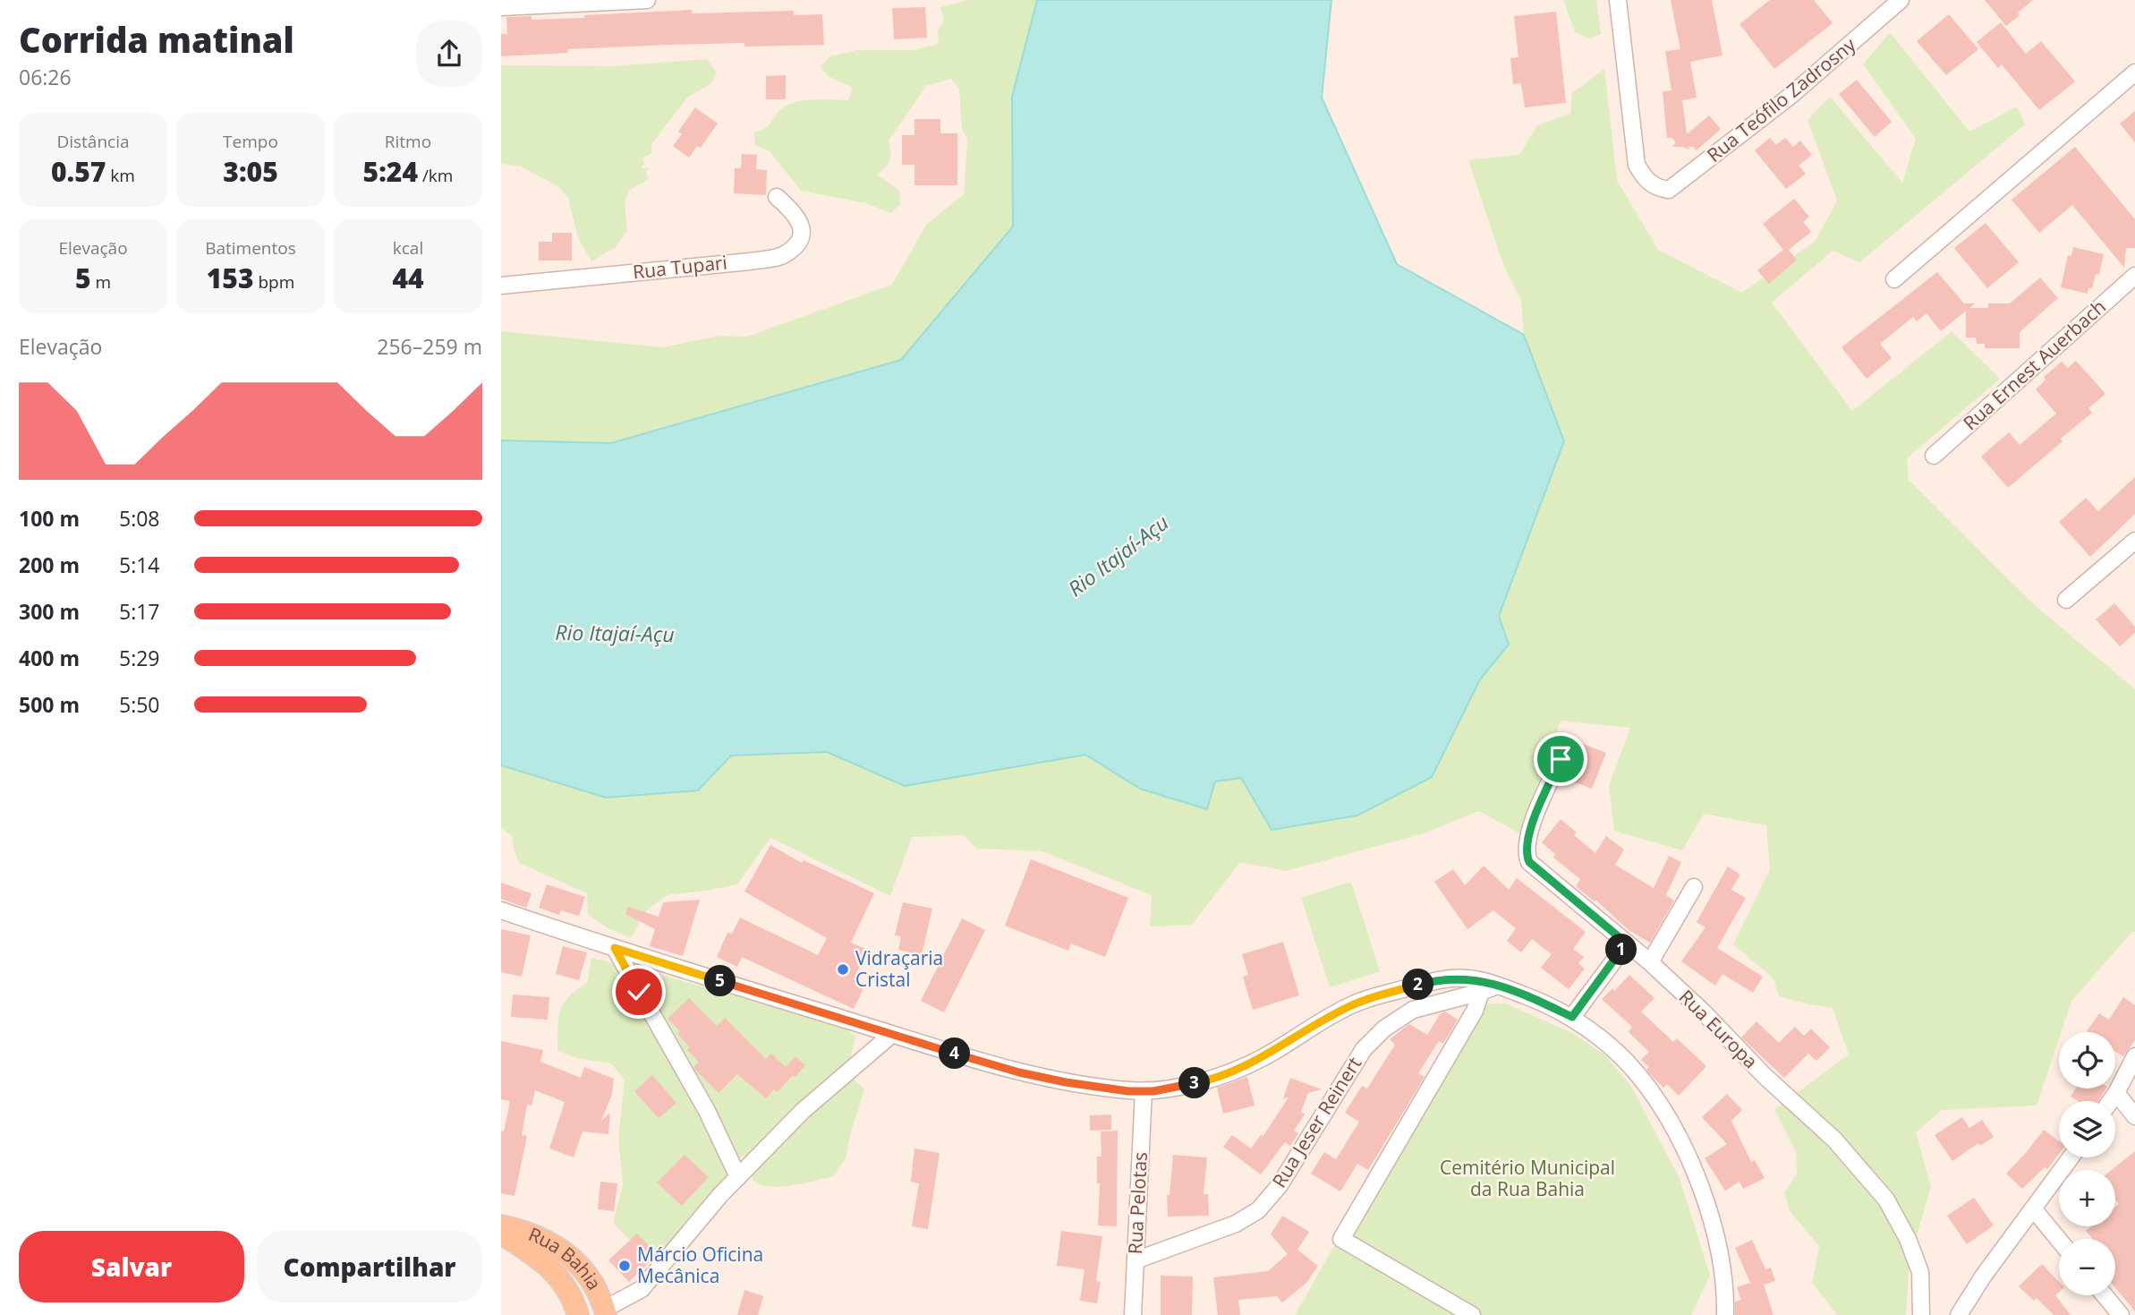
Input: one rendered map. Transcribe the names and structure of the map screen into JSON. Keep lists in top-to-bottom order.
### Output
{
  "streets": {
    "main road": ["Rua Bahia"],
    "street": [
      "Rua Teófilo Zadrosny",
      "Rua Tupari",
      "Rua Ernest Auerbach",
      "Rua Europa",
      "Rua Jeser Reinert",
      "Rua Pelotas"
    ]
  },
  "crossings": [
    ["Rua Jeser Reinert", "Rua Pelotas"]
  ],
  "water": ["Rio Itajaí-Açu"],
  "parks": ["Cemitério Municipal da Rua Bahia"],
  "places": ["Vidraçaria Cristal", "Márcio Oficina Mecânica"],
  "page": {
    "heading": ["Corrida matinal", "06:26"],
    "stats": [
      ["Distância", "0.57 km"],
      ["Tempo", "3:05"],
      ["Ritmo", "5:24 /km"],
      ["Elevação", "5 m"],
      ["Batimentos", "153 bpm"],
      ["kcal", "44"]
    ],
    "chart": ["Elevação", "256–259 m"],
    "list": [
      {
        "name": "100 m",
        "note": "5:08"
      },
      {
        "name": "200 m",
        "note": "5:14"
      },
      {
        "name": "300 m",
        "note": "5:17"
      },
      {
        "name": "400 m",
        "note": "5:29"
      },
      {
        "name": "500 m",
        "note": "5:50"
      }
    ],
    "pins": [
      "1",
      "5",
      "2",
      "4",
      "3"
    ],
    "map_buttons": ["+", "−"],
    "buttons": ["Salvar", "Compartilhar"]
  }
}
